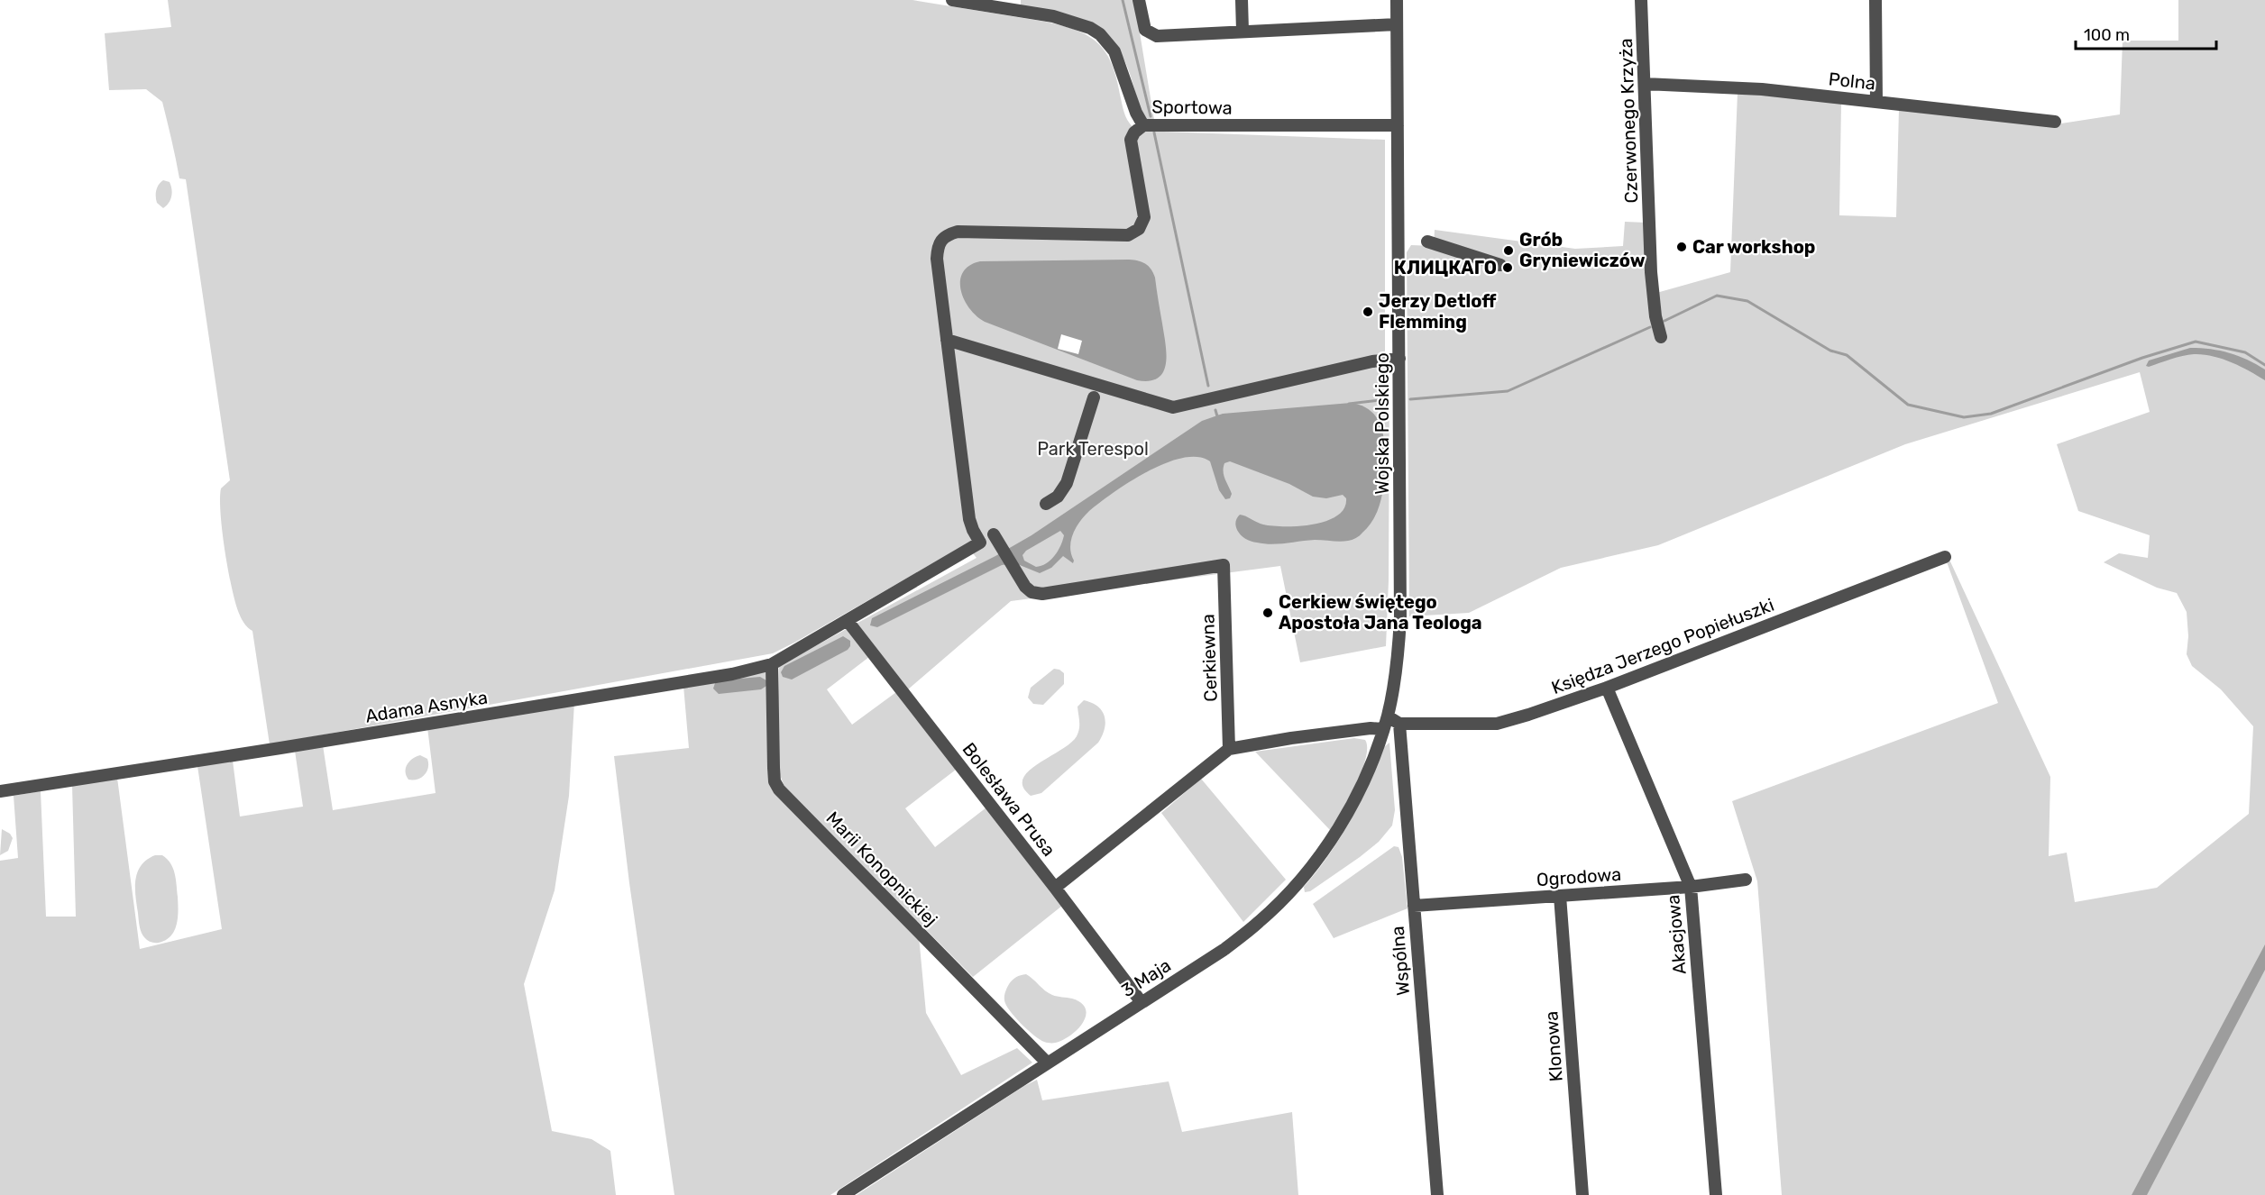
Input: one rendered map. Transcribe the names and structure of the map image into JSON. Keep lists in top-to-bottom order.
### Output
{
  "streets": {
    "street": [
      "Polna",
      "Sportowa",
      "Czerwonego Krzyża",
      "Wojska Polskiego",
      "Księdza Jerzego Popiełuszki",
      "Cerkiewna",
      "Adama Asnyka",
      "Bolesława Prusa",
      "Marii Konopnickiej",
      "Ogrodowa",
      "Akacjowa",
      "Wspólna",
      "3 Maja",
      "Klonowa"
    ]
  },
  "crossings": [
    ["Polna", "Czerwonego Krzyża"],
    ["Sportowa", "Wojska Polskiego"],
    ["Wojska Polskiego", "3 Maja"],
    ["Księdza Jerzego Popiełuszki", "Akacjowa"],
    ["Księdza Jerzego Popiełuszki", "Wspólna"],
    ["Adama Asnyka", "Bolesława Prusa"],
    ["Adama Asnyka", "Marii Konopnickiej"],
    ["Bolesława Prusa", "3 Maja"],
    ["Marii Konopnickiej", "3 Maja"],
    ["Ogrodowa", "Akacjowa"],
    ["Ogrodowa", "Wspólna"],
    ["Ogrodowa", "Klonowa"]
  ],
  "parks": ["Park Terespol"],
  "places": [
    "Car workshop",
    "Grób Gryniewiczów",
    "КЛИЦКАГО",
    "Jerzy Detloff Flemming",
    "Cerkiew świętego Apostoła Jana Teologa"
  ],
  "scale_bar": "100 m"
}
